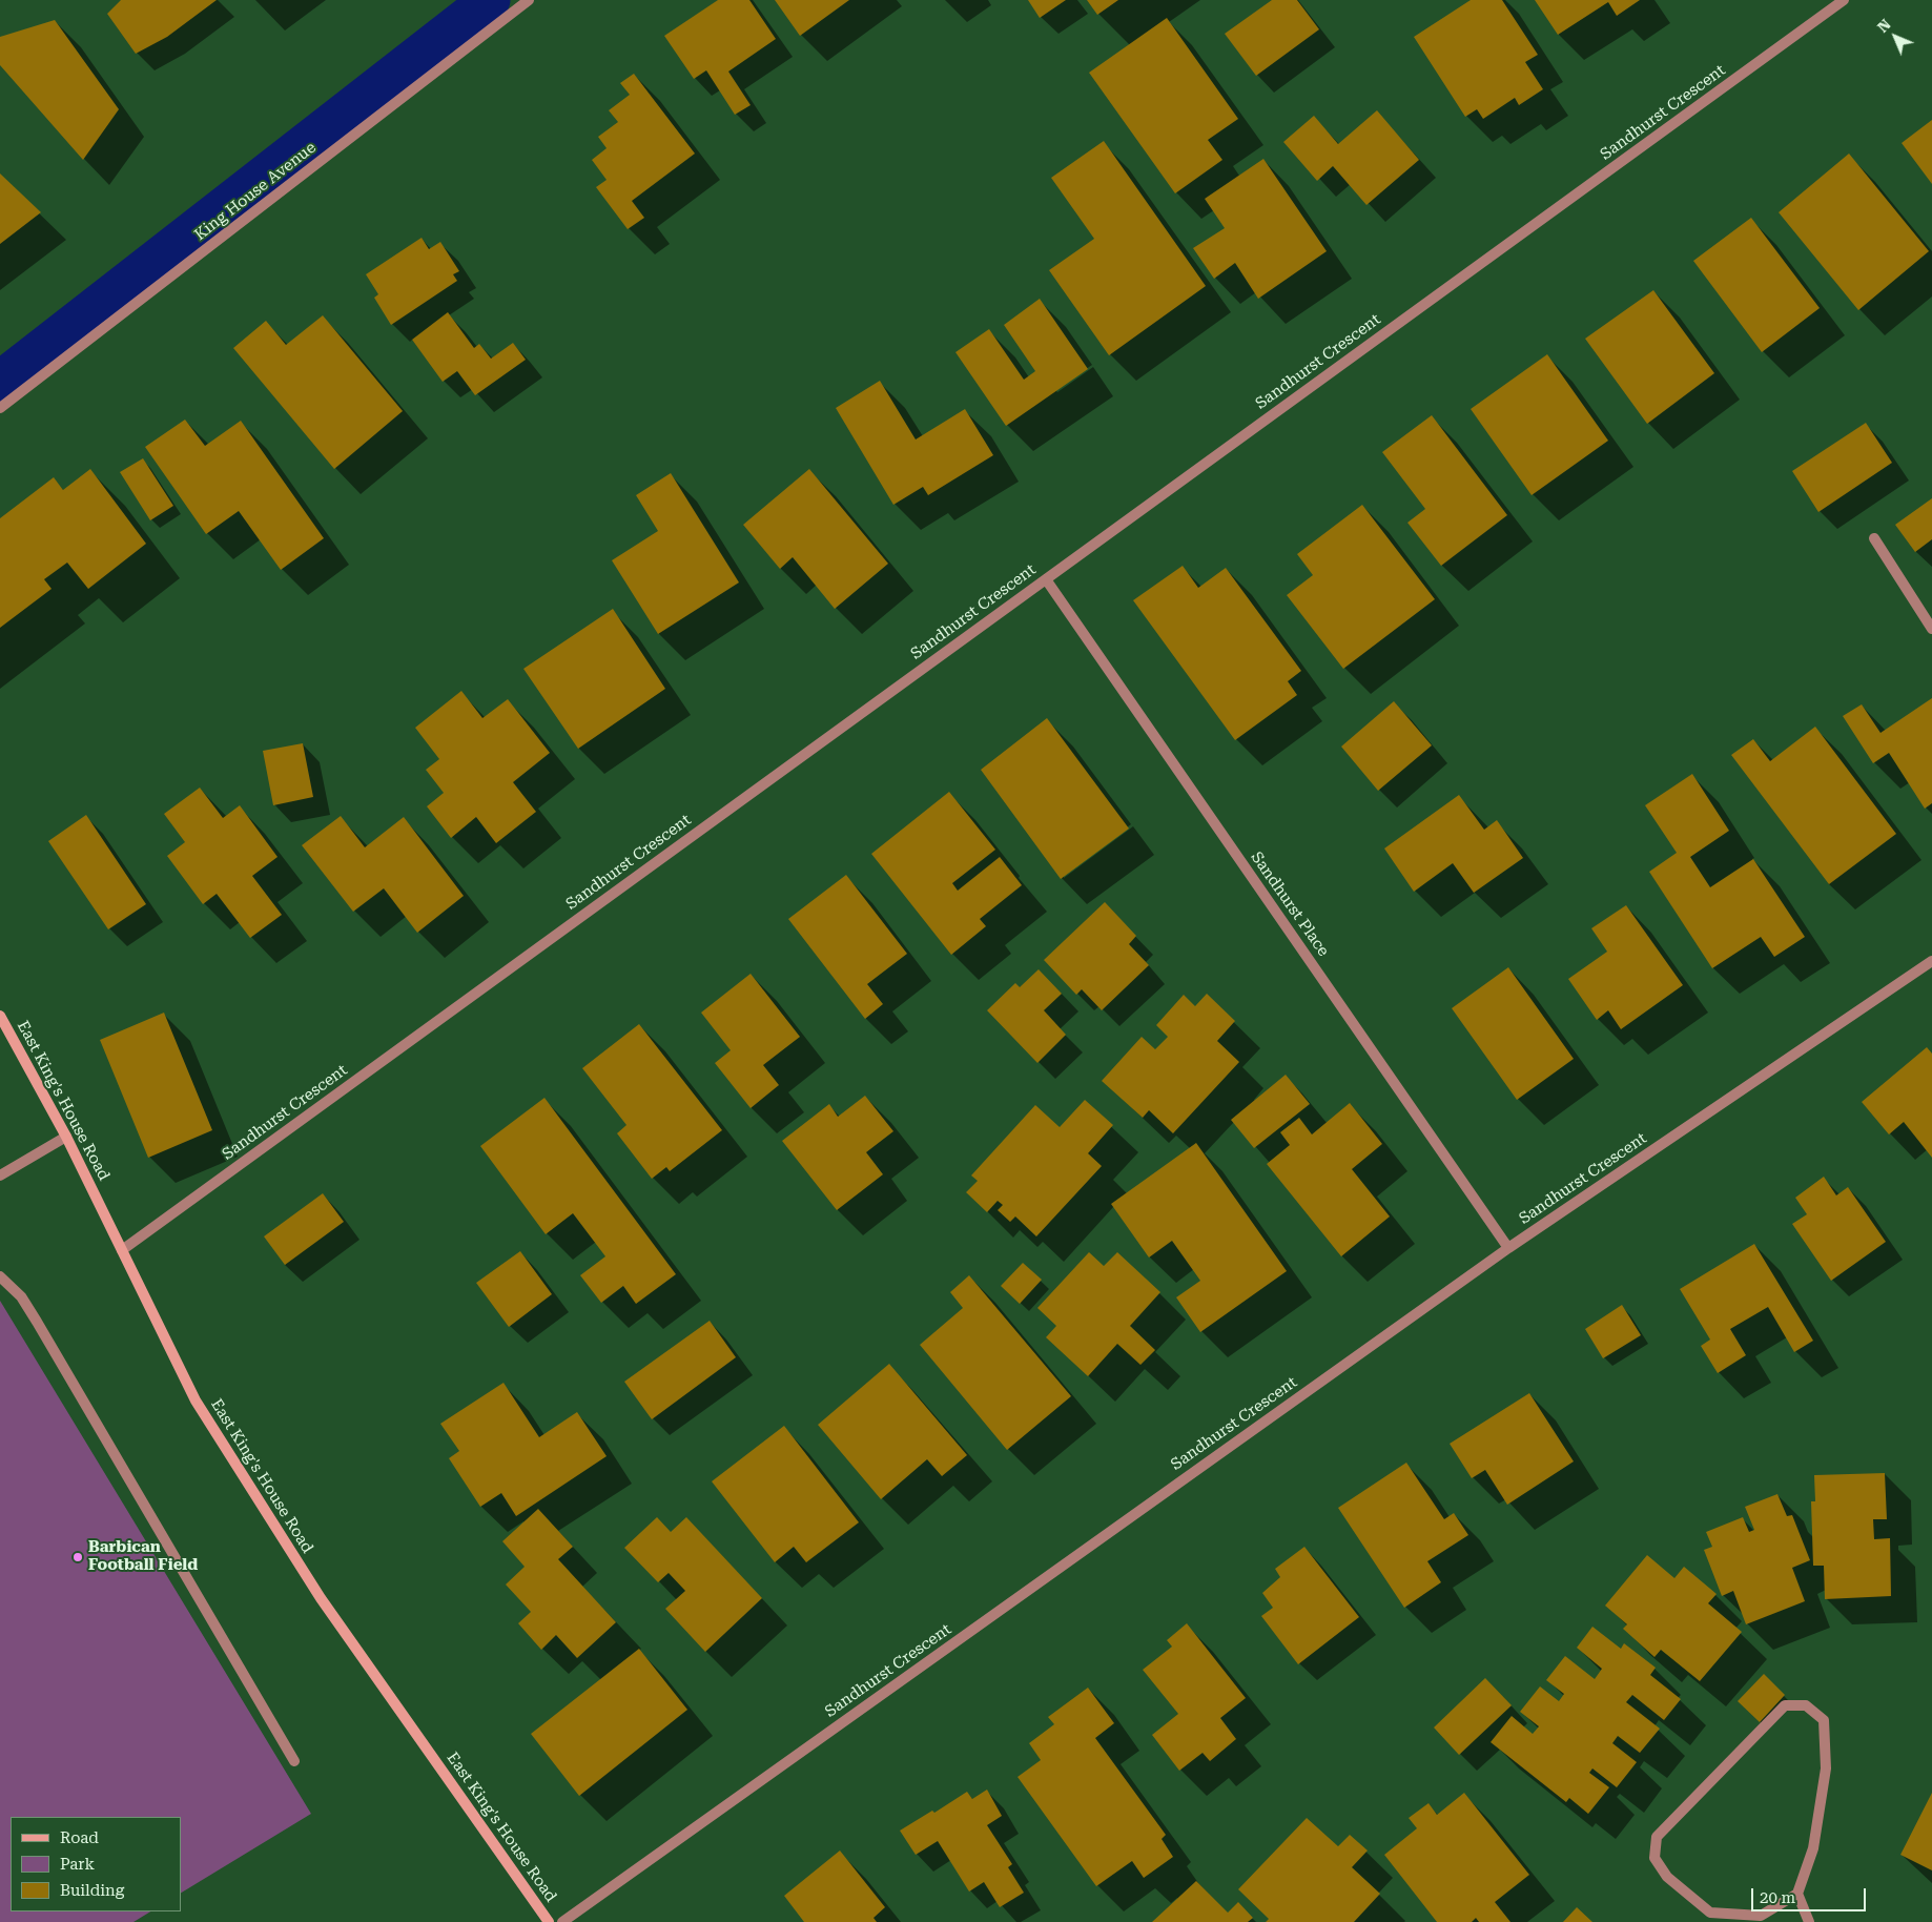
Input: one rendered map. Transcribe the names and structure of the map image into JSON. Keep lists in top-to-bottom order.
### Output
{
  "streets": {
    "main road": ["East King's House Road"],
    "street": ["Sandhurst Crescent", "King House Avenue", "Sandhurst Place"]
  },
  "crossings": [
    ["Sandhurst Crescent", "Sandhurst Place"],
    ["Sandhurst Crescent", "East King's House Road"]
  ],
  "places": ["Barbican Football Field"],
  "legend": ["Road", "Park", "Building"],
  "scale_bar": "20 m",
  "north": "top left"
}
